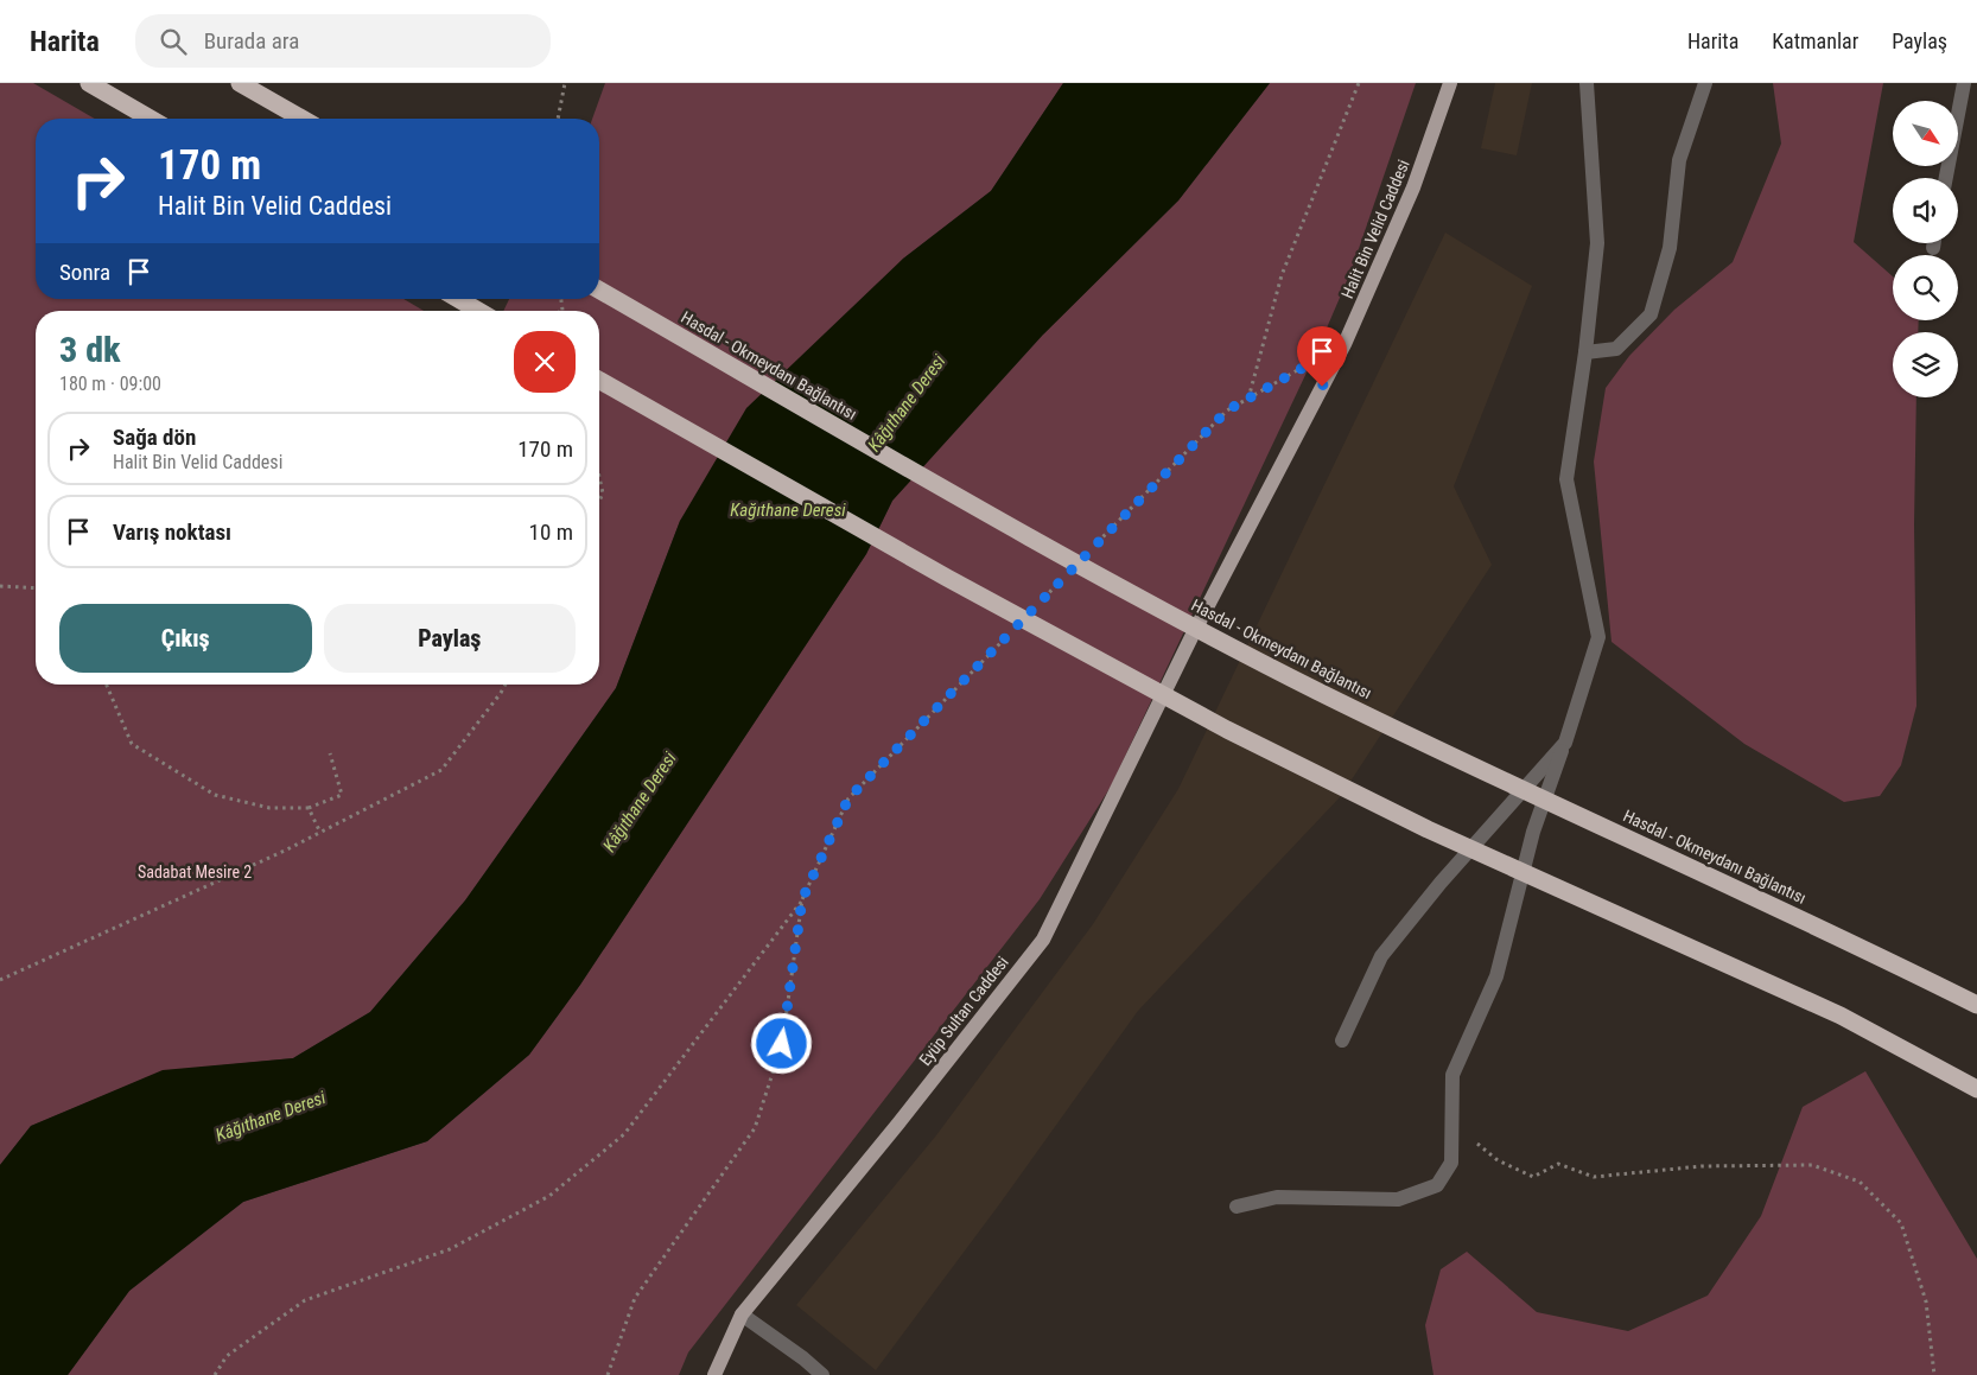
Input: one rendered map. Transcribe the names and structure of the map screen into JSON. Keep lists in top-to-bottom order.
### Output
{
  "streets": {
    "highway": ["Hasdal - Okmeydanı Bağlantısı"],
    "main road": ["Halit Bin Velid Caddesi", "Eyüp Sultan Caddesi"]
  },
  "crossings": [
    ["Halit Bin Velid Caddesi", "Eyüp Sultan Caddesi"]
  ],
  "water": ["Kâğıthane Deresi", "Kağıthane Deresi"],
  "parks": ["Sadabat Mesire 2"],
  "north": "bottom right",
  "page": {
    "header": "Harita",
    "search": "Burada ara",
    "nav": ["Harita", "Katmanlar", "Paylaş"],
    "turn": ["170 m", "Halit Bin Velid Caddesi"],
    "then": "Sonra",
    "heading": ["3 dk", "180 m · 09:00"],
    "list": [
      {
        "name": "Sağa dön",
        "note": "Halit Bin Velid Caddesi",
        "value": "170 m"
      },
      {
        "name": "Varış noktası",
        "value": "10 m"
      }
    ],
    "buttons": ["Çıkış", "Paylaş"]
  }
}
